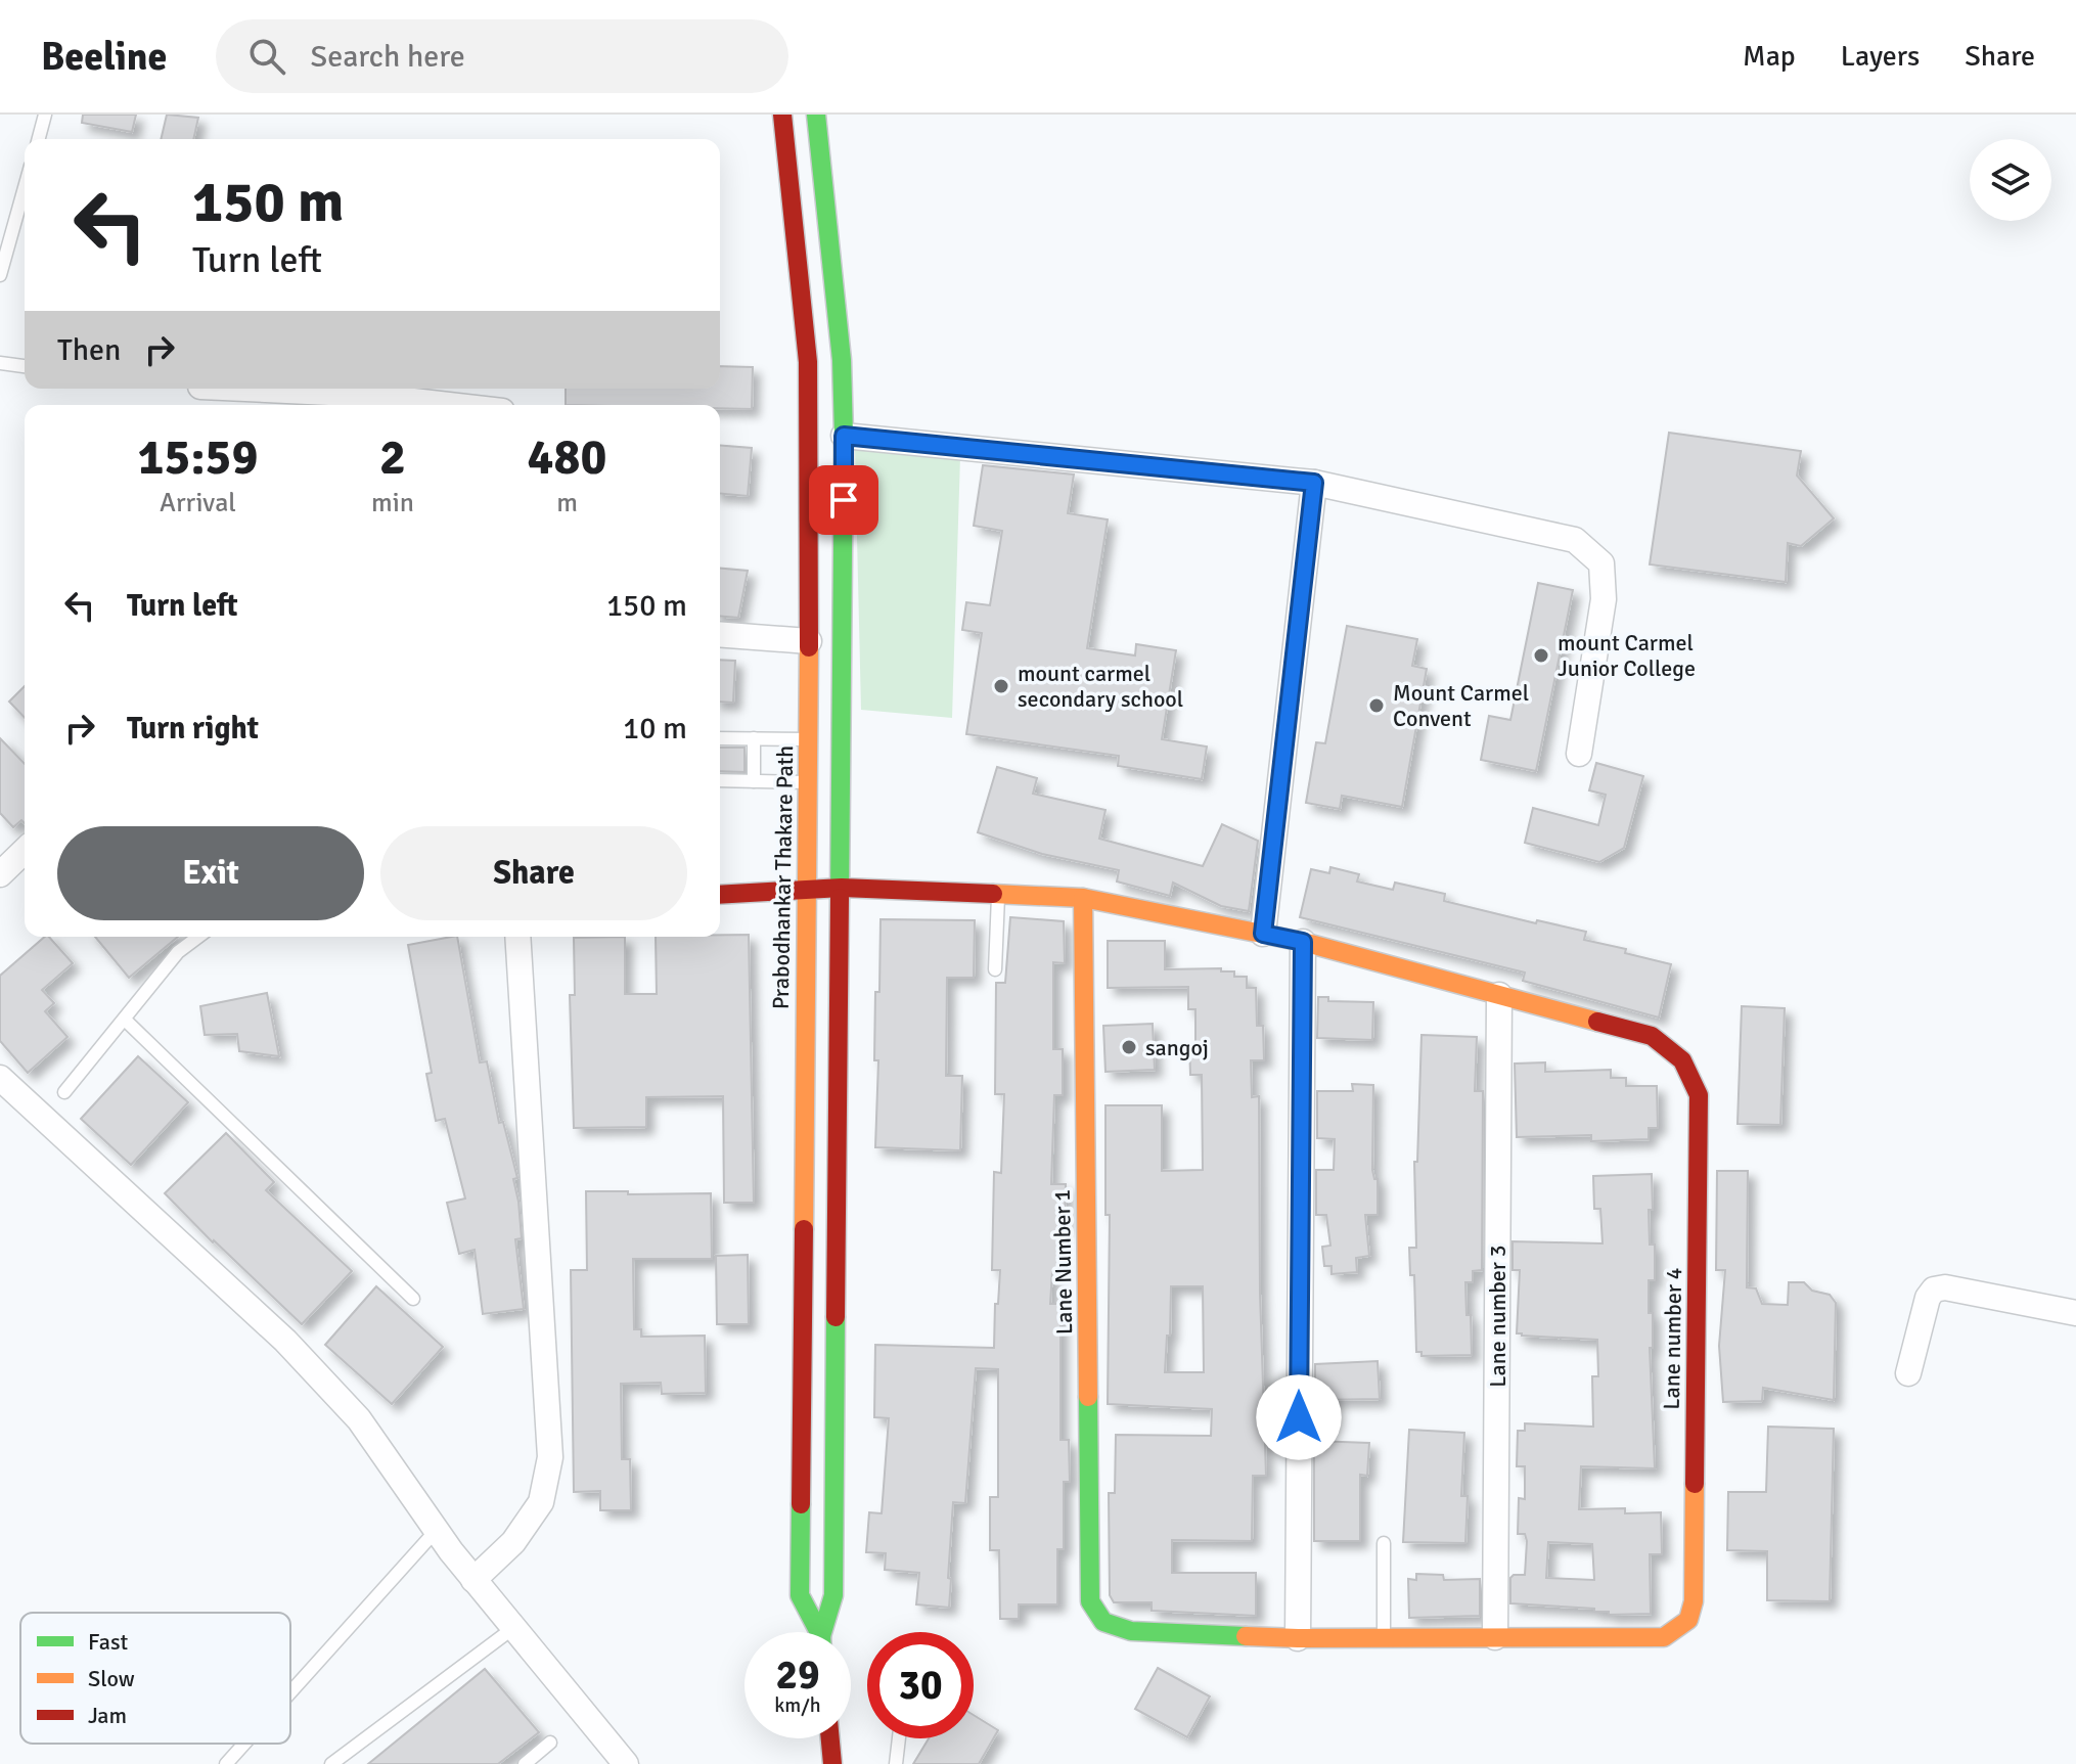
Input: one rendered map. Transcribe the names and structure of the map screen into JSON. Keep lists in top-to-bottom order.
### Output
{
  "streets": {
    "main road": ["Prabodhankar Thakare Path", "Lane Number 1", "Lane number 4"],
    "street": ["Lane number 3"]
  },
  "crossings": [
    ["Lane number 3", "Lane number 4"]
  ],
  "places": [
    "mount Carmel Junior College",
    "mount carmel secondary school",
    "Mount Carmel Convent",
    "sangoj"
  ],
  "legend": ["Fast", "Slow", "Jam"],
  "page": {
    "header": "Beeline",
    "search": "Search here",
    "nav": ["Map", "Layers", "Share"],
    "turn": ["150 m", "Turn left"],
    "then": "Then",
    "eta": [
      "15:59",
      "Arrival",
      "2",
      "min",
      "480",
      "m"
    ],
    "list": [
      {
        "name": "Turn left",
        "value": "150 m"
      },
      {
        "name": "Turn right",
        "value": "10 m"
      }
    ],
    "buttons": ["Exit", "Share"],
    "speed": "29 km/h",
    "limit": "30"
  }
}
